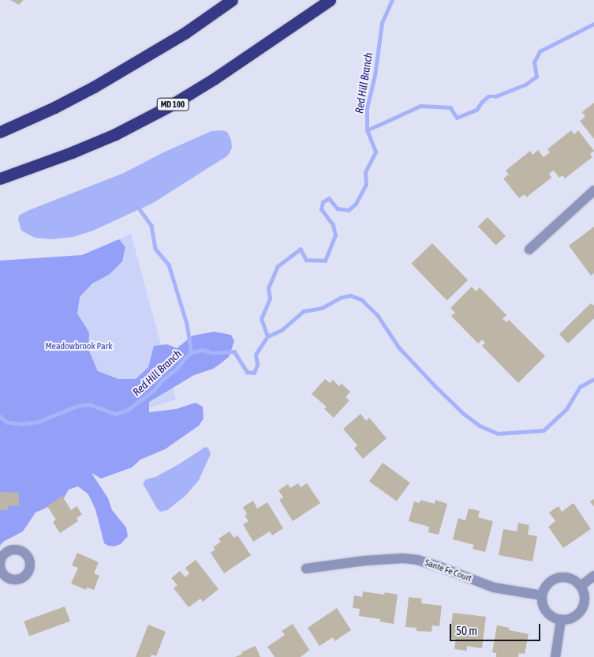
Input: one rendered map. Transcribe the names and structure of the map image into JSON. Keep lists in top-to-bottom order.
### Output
{
  "streets": {
    "highway": ["MD 100"],
    "street": ["Sante Fe Court"]
  },
  "water": ["Red Hill Branch"],
  "parks": ["Meadowbrook Park"],
  "scale_bar": "50 m"
}
